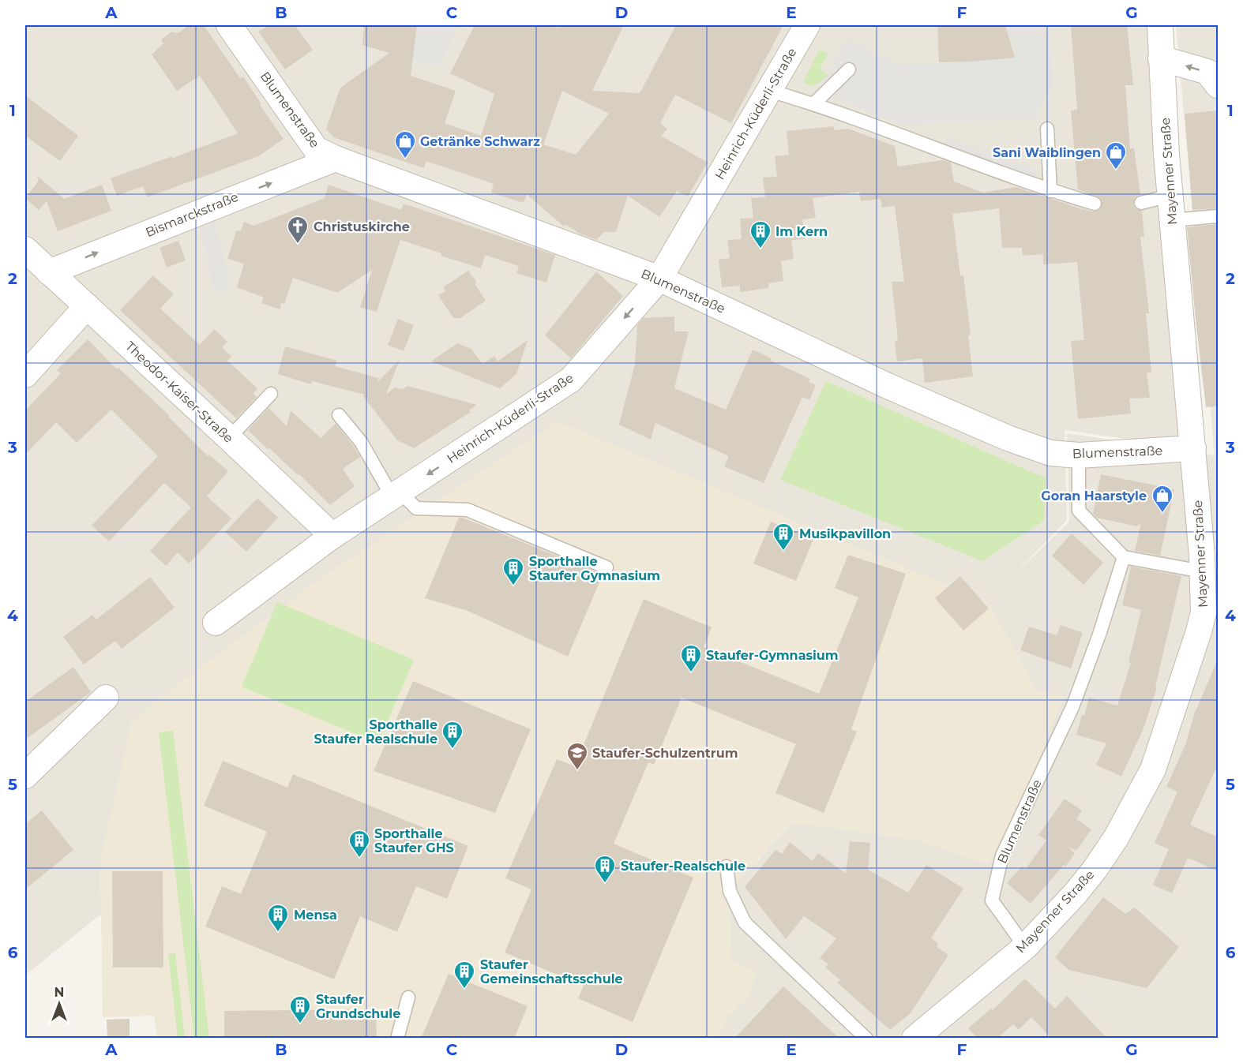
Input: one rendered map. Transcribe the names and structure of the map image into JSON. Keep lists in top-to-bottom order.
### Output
{
  "streets": {
    "street": [
      "Blumenstraße",
      "Heinrich-Küderli-Straße",
      "Mayenner Straße",
      "Bismarckstraße",
      "Theodor-Kaiser-Straße"
    ]
  },
  "crossings": [
    ["Blumenstraße", "Heinrich-Küderli-Straße"],
    ["Blumenstraße", "Mayenner Straße"],
    ["Blumenstraße", "Bismarckstraße"],
    ["Heinrich-Küderli-Straße", "Theodor-Kaiser-Straße"],
    ["Bismarckstraße", "Theodor-Kaiser-Straße"]
  ],
  "one_way": ["Heinrich-Küderli-Straße", "Bismarckstraße"],
  "places": {
    "shop": ["Getränke Schwarz", "Sani Waiblingen", "Goran Haarstyle"],
    "church": ["Christuskirche"],
    "building": [
      "Im Kern",
      "Musikpavillon",
      "Sporthalle Staufer Gymnasium",
      "Staufer-Gymnasium",
      "Sporthalle Staufer Realschule",
      "Sporthalle Staufer GHS",
      "Staufer-Realschule",
      "Mensa",
      "Staufer Gemeinschaftsschule",
      "Staufer Grundschule"
    ],
    "school or university": ["Staufer-Schulzentrum"]
  },
  "north": "top",
  "grid": {
    "columns": [
      "A",
      "B",
      "C",
      "D",
      "E",
      "F",
      "G"
    ],
    "rows": [
      "1",
      "2",
      "3",
      "4",
      "5",
      "6"
    ]
  }
}
